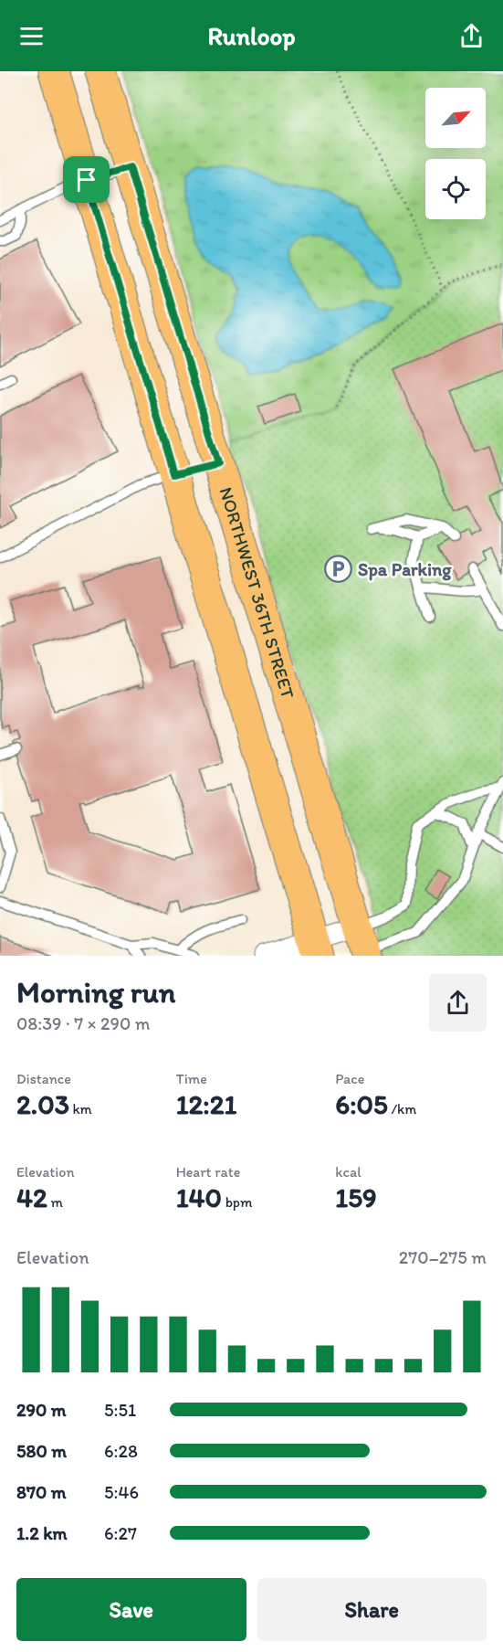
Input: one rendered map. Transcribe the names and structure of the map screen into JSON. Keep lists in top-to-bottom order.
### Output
{
  "streets": {
    "main road": ["NORTHWEST 36TH STREET"]
  },
  "places": {
    "parking": ["Spa Parking"]
  },
  "north": "top right",
  "page": {
    "header": "Runloop",
    "heading": ["Morning run", "08:39 · 7 × 290 m"],
    "stats": [
      ["Distance", "2.03 km"],
      ["Time", "12:21"],
      ["Pace", "6:05 /km"],
      ["Elevation", "42 m"],
      ["Heart rate", "140 bpm"],
      ["kcal", "159"]
    ],
    "chart": ["Elevation", "270–275 m"],
    "list": [
      {
        "name": "290 m",
        "note": "5:51"
      },
      {
        "name": "580 m",
        "note": "6:28"
      },
      {
        "name": "870 m",
        "note": "5:46"
      },
      {
        "name": "1.2 km",
        "note": "6:27"
      }
    ],
    "buttons": ["Save", "Share"]
  }
}
